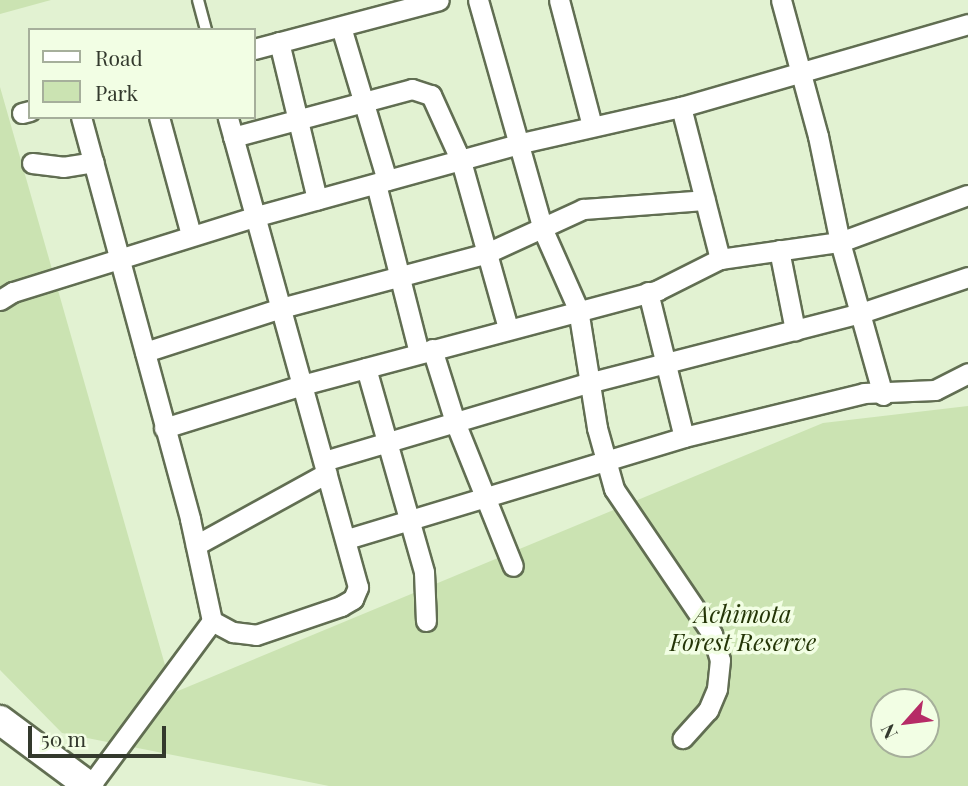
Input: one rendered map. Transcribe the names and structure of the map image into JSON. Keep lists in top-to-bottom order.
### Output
{
  "parks": ["Achimota Forest Reserve"],
  "legend": ["Road", "Park"],
  "scale_bar": "50 m",
  "north": "bottom left"
}
